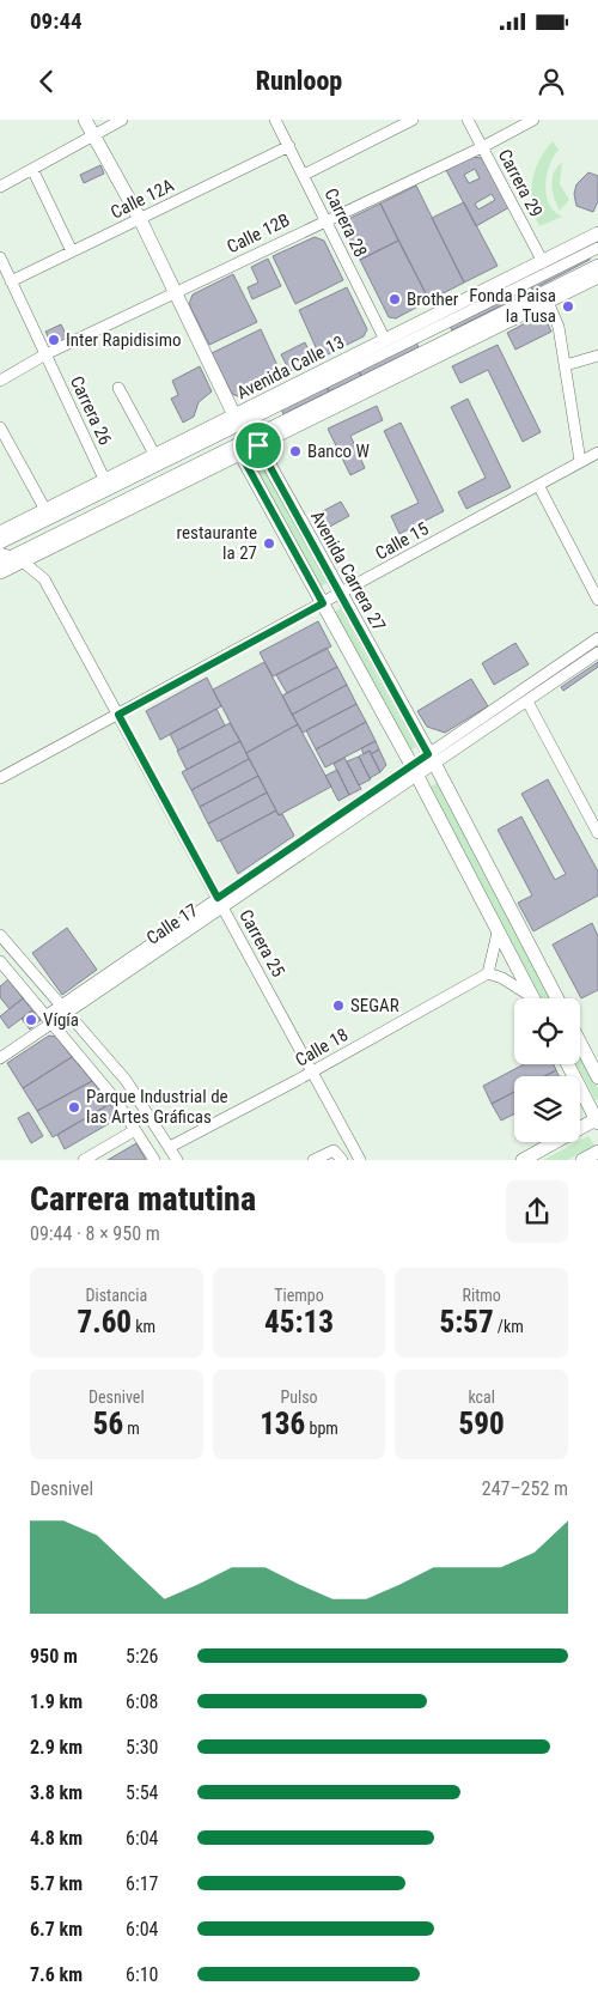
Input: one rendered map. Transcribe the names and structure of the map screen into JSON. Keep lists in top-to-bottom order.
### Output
{
  "streets": {
    "main road": ["Avenida Calle 13", "Avenida Carrera 27"],
    "street": [
      "Carrera 29",
      "Calle 12A",
      "Carrera 28",
      "Calle 12B",
      "Carrera 26",
      "Calle 15",
      "Calle 17",
      "Carrera 25",
      "Calle 18"
    ]
  },
  "crossings": [
    ["Carrera 29", "Calle 12B"],
    ["Carrera 29", "Avenida Calle 13"],
    ["Calle 12A", "Carrera 28"],
    ["Calle 12A", "Carrera 26"],
    ["Calle 12A", "Avenida Carrera 27"],
    ["Carrera 28", "Calle 12B"],
    ["Carrera 28", "Avenida Calle 13"],
    ["Calle 12B", "Carrera 26"],
    ["Calle 12B", "Avenida Carrera 27"],
    ["Avenida Calle 13", "Carrera 26"],
    ["Avenida Calle 13", "Avenida Carrera 27"],
    ["Calle 15", "Avenida Carrera 27"],
    ["Calle 15", "Carrera 25"],
    ["Avenida Carrera 27", "Calle 17"],
    ["Calle 17", "Carrera 25"],
    ["Carrera 25", "Calle 18"]
  ],
  "places": [
    "Brother",
    "Fonda Paisa la Tusa",
    "Inter Rapidisimo",
    "Banco W",
    "restaurante la 27",
    "SEGAR",
    "Vígía",
    "Parque Industrial de las Artes Gráficas"
  ],
  "page": {
    "status": "09:44",
    "header": "Runloop",
    "heading": ["Carrera matutina", "09:44 · 8 × 950 m"],
    "stats": [
      ["Distancia", "7.60 km"],
      ["Tiempo", "45:13"],
      ["Ritmo", "5:57 /km"],
      ["Desnivel", "56 m"],
      ["Pulso", "136 bpm"],
      ["kcal", "590"]
    ],
    "chart": ["Desnivel", "247–252 m"],
    "list": [
      {
        "name": "950 m",
        "note": "5:26"
      },
      {
        "name": "1.9 km",
        "note": "6:08"
      },
      {
        "name": "2.9 km",
        "note": "5:30"
      },
      {
        "name": "3.8 km",
        "note": "5:54"
      },
      {
        "name": "4.8 km",
        "note": "6:04"
      },
      {
        "name": "5.7 km",
        "note": "6:17"
      },
      {
        "name": "6.7 km",
        "note": "6:04"
      },
      {
        "name": "7.6 km",
        "note": "6:10"
      }
    ]
  }
}
